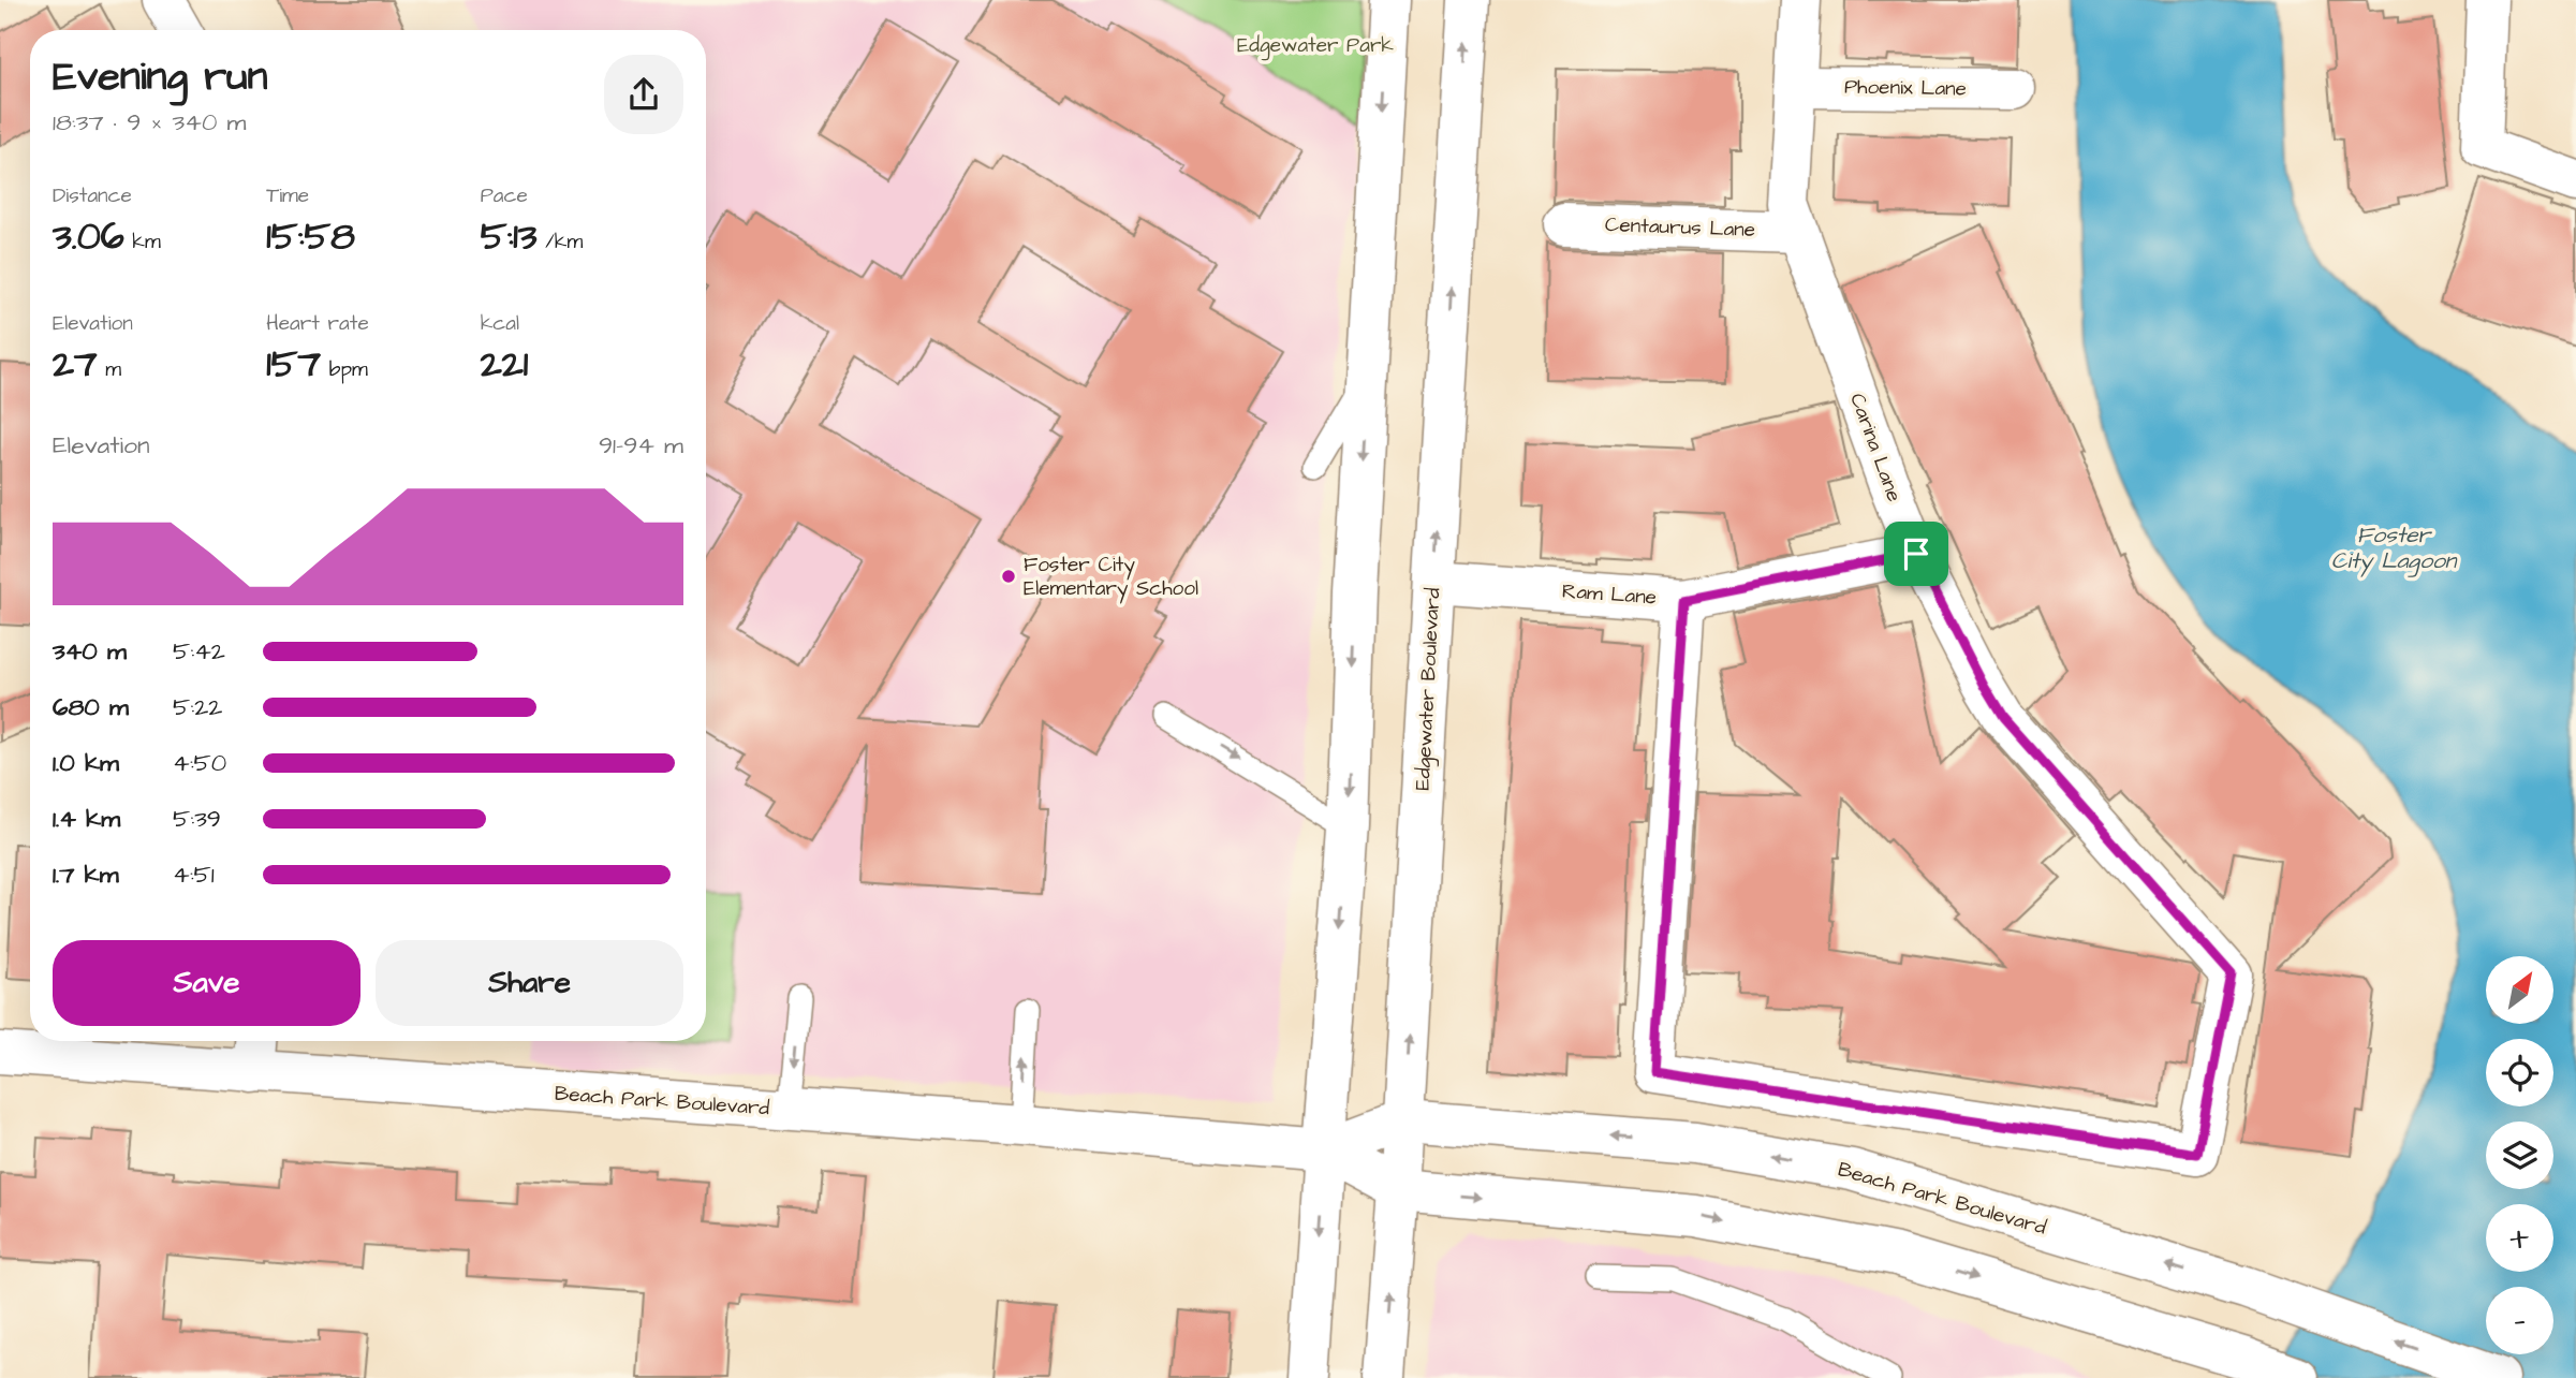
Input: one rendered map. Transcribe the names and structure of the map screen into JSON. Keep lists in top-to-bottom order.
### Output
{
  "streets": {
    "street": [
      "Phoenix Lane",
      "Centaurus Lane",
      "Carina Lane",
      "Ram Lane",
      "Edgewater Boulevard",
      "Beach Park Boulevard"
    ]
  },
  "crossings": [
    ["Phoenix Lane", "Carina Lane"],
    ["Centaurus Lane", "Carina Lane"],
    ["Carina Lane", "Ram Lane"],
    ["Ram Lane", "Edgewater Boulevard"],
    ["Edgewater Boulevard", "Beach Park Boulevard"]
  ],
  "water": ["Foster City Lagoon"],
  "parks": ["Edgewater Park"],
  "places": ["Foster City Elementary School"],
  "north": "top right",
  "page": {
    "heading": ["Evening run", "18:37 · 9 × 340 m"],
    "stats": [
      ["Distance", "3.06 km"],
      ["Time", "15:58"],
      ["Pace", "5:13 /km"],
      ["Elevation", "27 m"],
      ["Heart rate", "157 bpm"],
      ["kcal", "221"]
    ],
    "chart": ["Elevation", "91–94 m"],
    "list": [
      {
        "name": "340 m",
        "note": "5:42"
      },
      {
        "name": "680 m",
        "note": "5:22"
      },
      {
        "name": "1.0 km",
        "note": "4:50"
      },
      {
        "name": "1.4 km",
        "note": "5:39"
      },
      {
        "name": "1.7 km",
        "note": "4:51"
      }
    ],
    "buttons": ["Save", "Share"],
    "map_buttons": ["+", "−"]
  }
}
